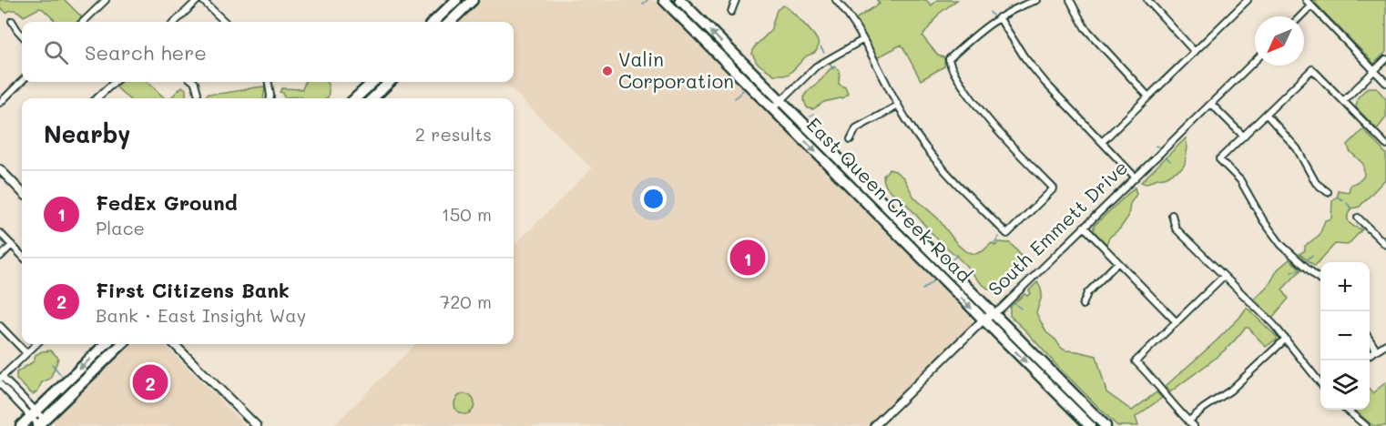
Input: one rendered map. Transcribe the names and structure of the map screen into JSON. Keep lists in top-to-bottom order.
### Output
{
  "streets": {
    "main road": ["East Queen Creek Road"],
    "street": ["South Emmett Drive"]
  },
  "crossings": [
    ["East Queen Creek Road", "South Emmett Drive"]
  ],
  "places": ["Valin Corporation"],
  "north": "bottom left",
  "page": {
    "search": "Search here",
    "heading": ["Nearby", "2 results"],
    "list": [
      {
        "mark": "1",
        "name": "FedEx Ground",
        "note": "Place",
        "value": "150 m"
      },
      {
        "mark": "2",
        "name": "First Citizens Bank",
        "note": "Bank · East Insight Way",
        "value": "720 m"
      }
    ],
    "pins": ["1", "2"],
    "map_buttons": ["+", "−"]
  }
}
